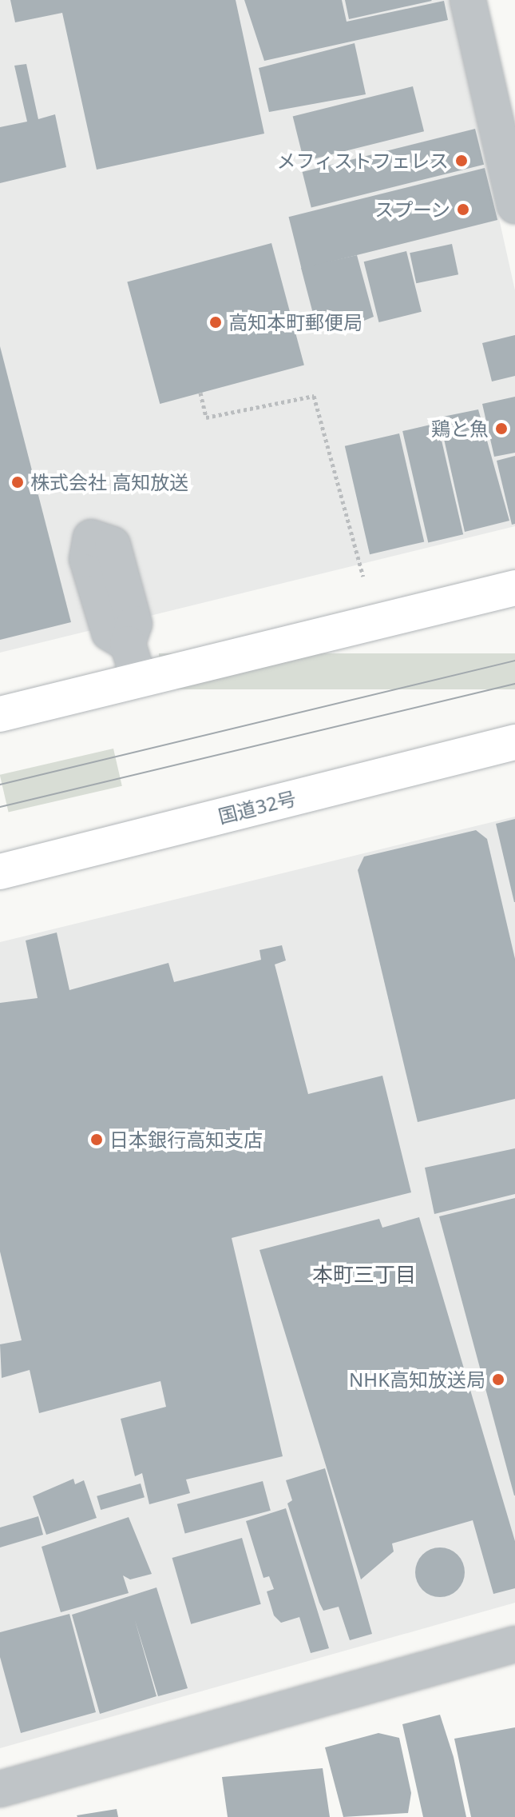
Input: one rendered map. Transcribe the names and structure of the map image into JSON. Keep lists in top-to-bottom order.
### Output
{
  "streets": {
    "highway": ["国道32号"]
  },
  "districts": ["本町三丁目"],
  "places": [
    "メフィストフェレス",
    "スプーン",
    "高知本町郵便局",
    "鶏と魚",
    "株式会社 高知放送",
    "日本銀行高知支店",
    "NHK高知放送局"
  ]
}
